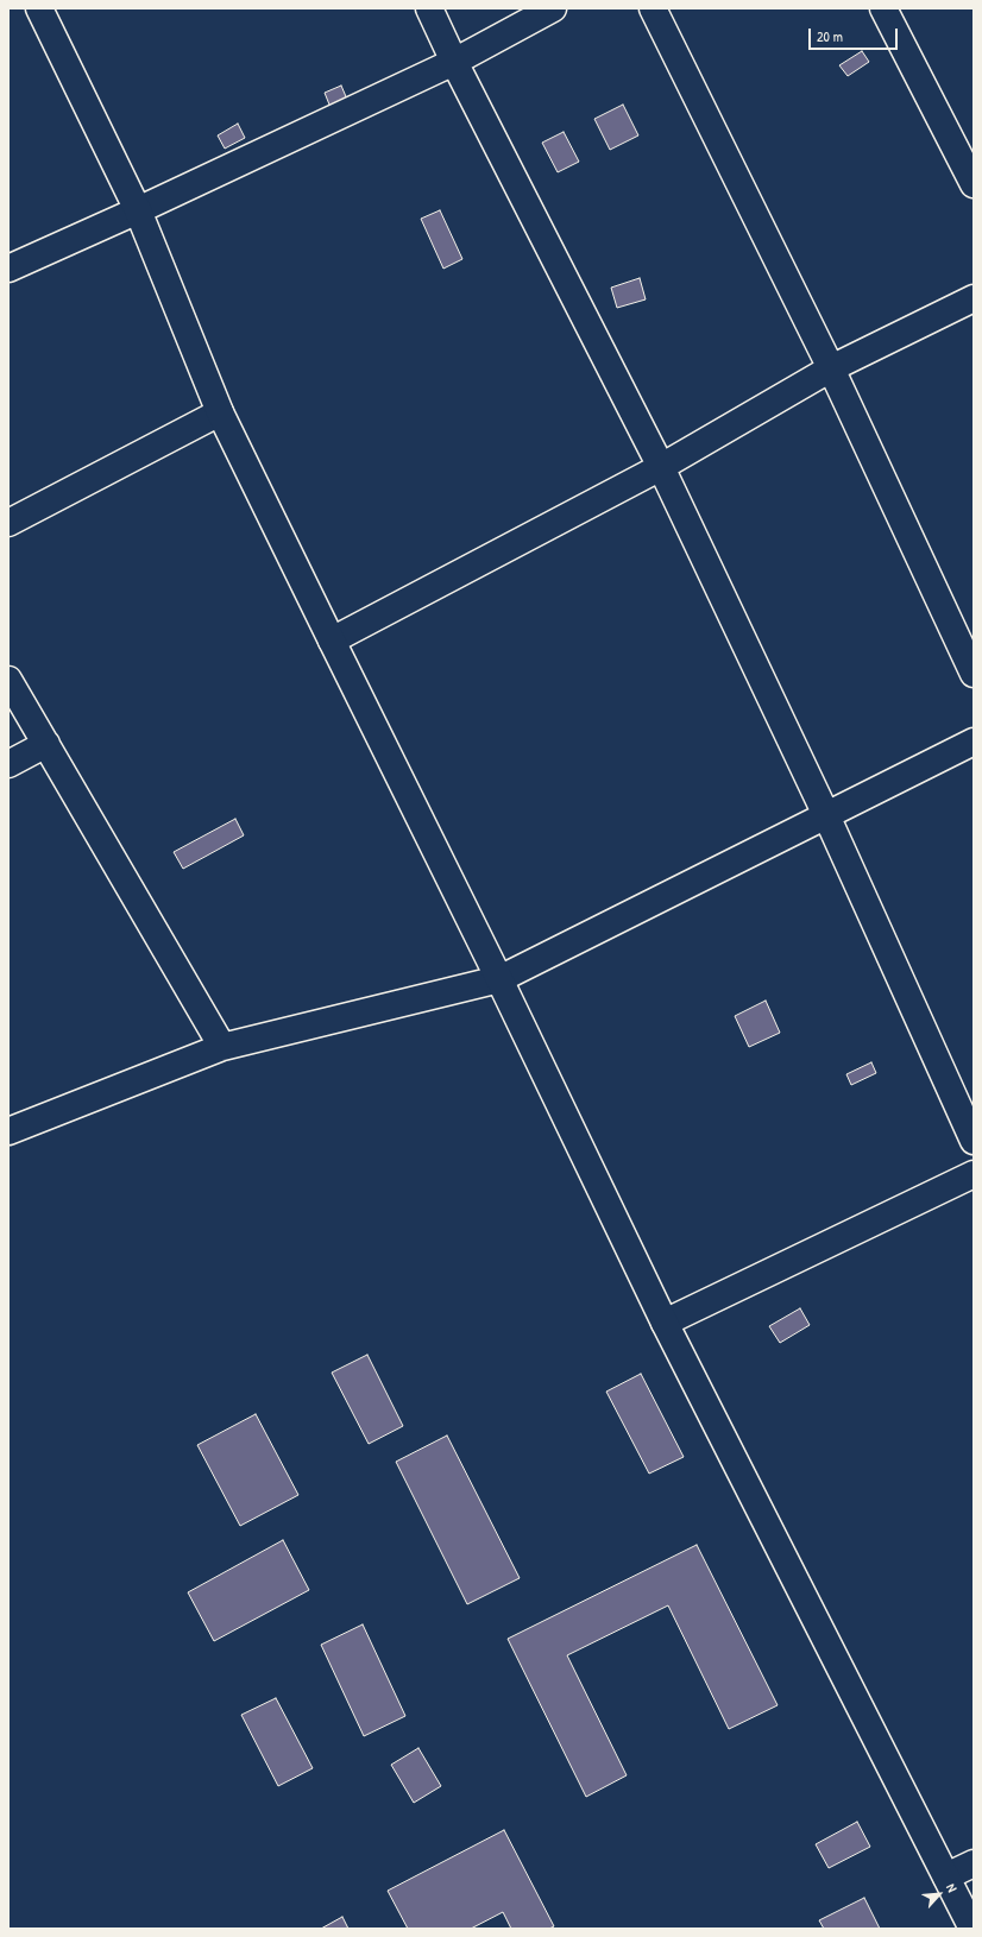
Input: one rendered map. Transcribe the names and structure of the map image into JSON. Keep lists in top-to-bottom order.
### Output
{
  "scale_bar": "20 m",
  "north": "top right"
}
